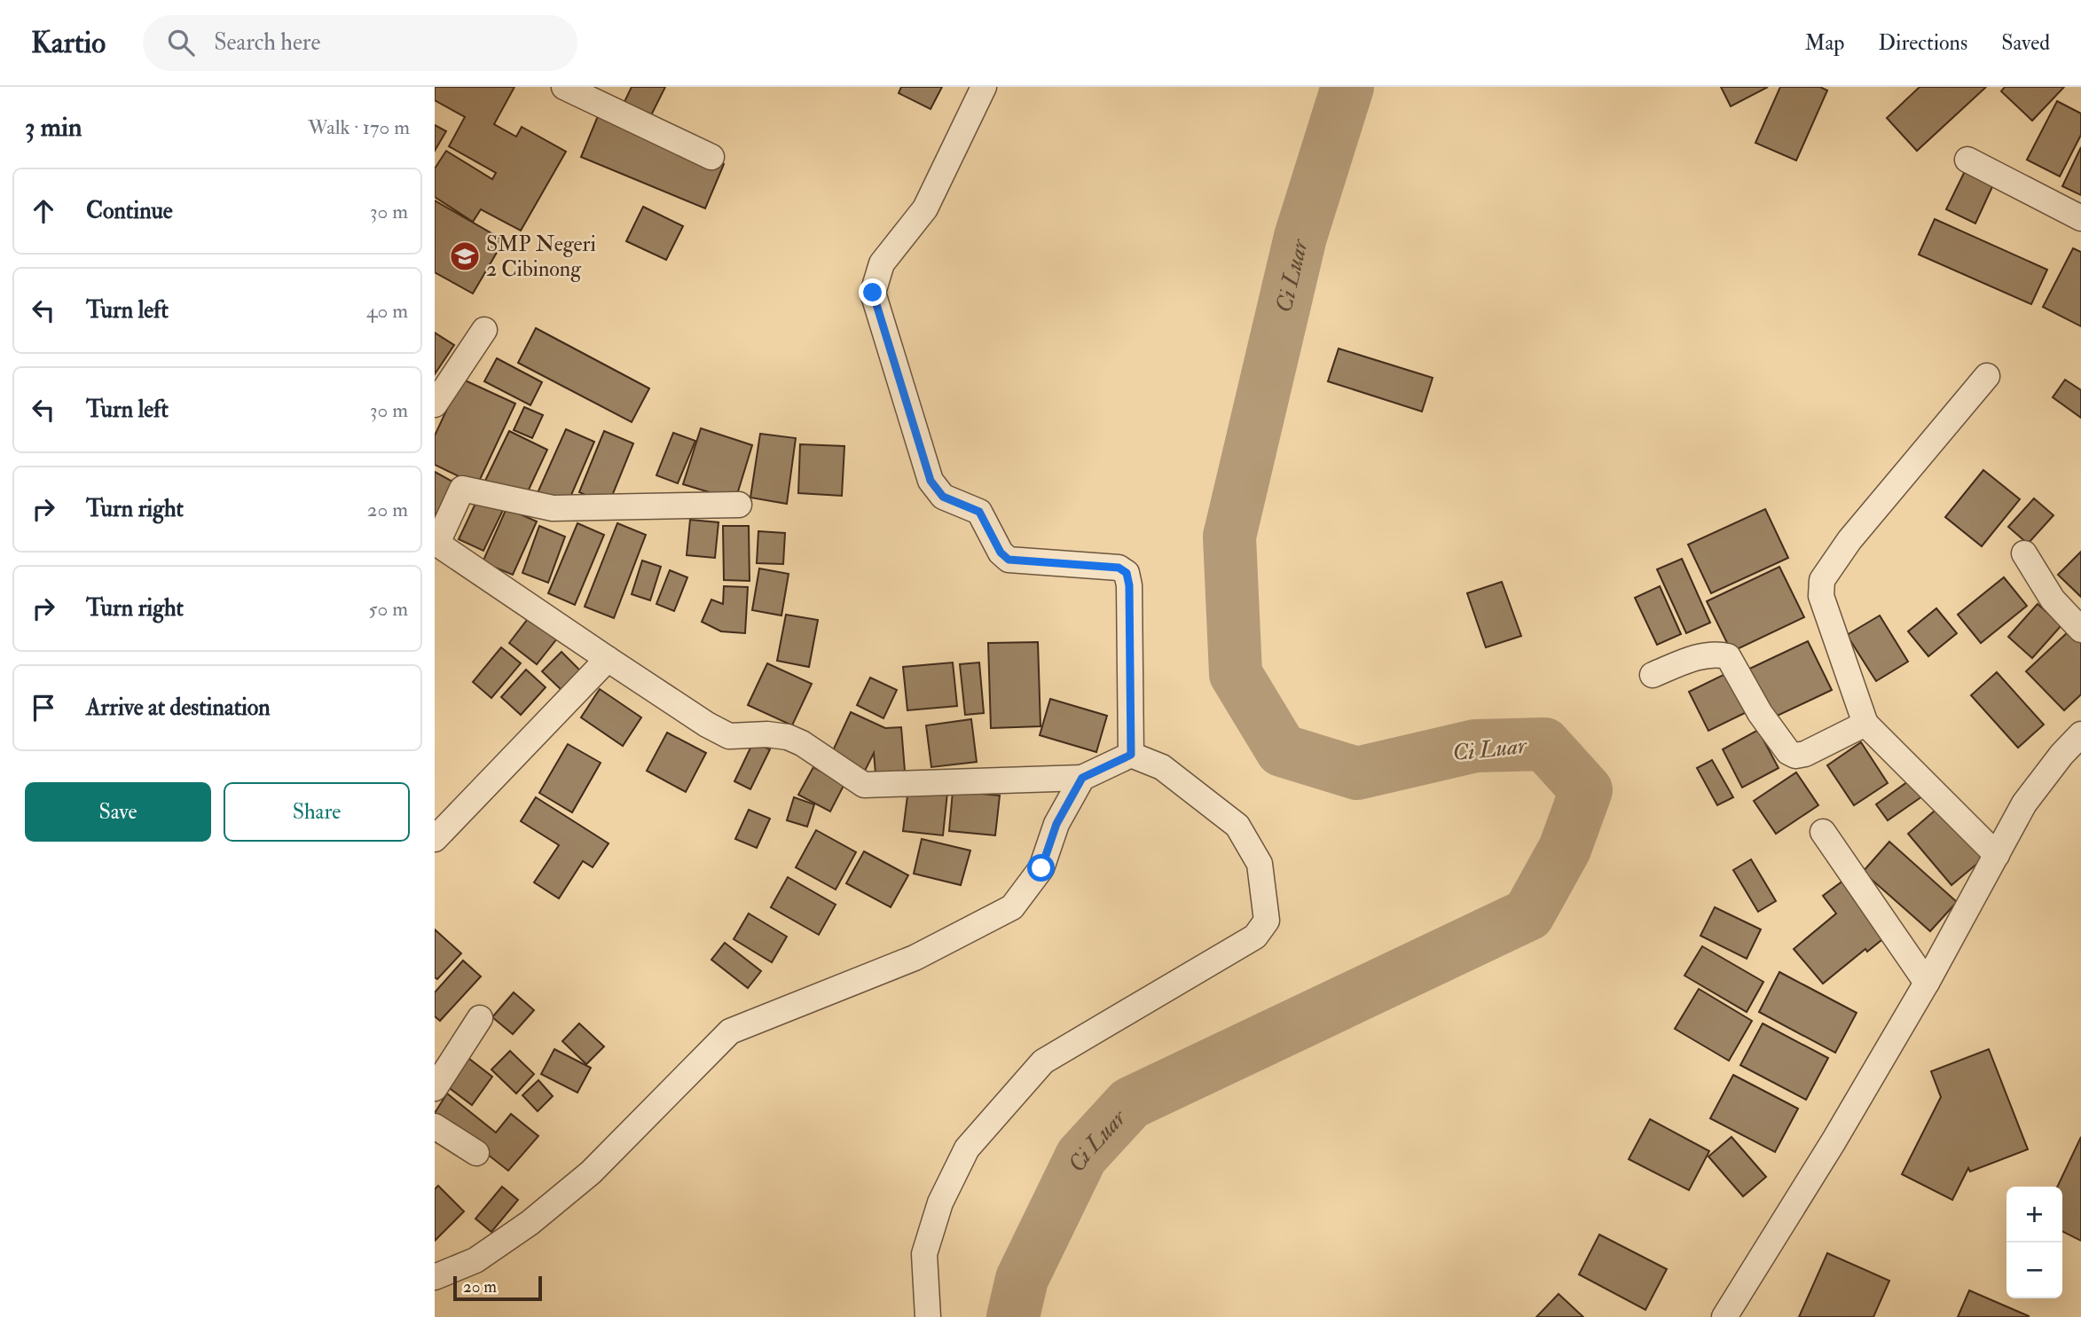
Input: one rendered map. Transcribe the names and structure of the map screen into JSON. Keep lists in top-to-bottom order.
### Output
{
  "water": ["Ci Luar"],
  "places": {
    "school or university": ["SMP Negeri 2 Cibinong"]
  },
  "scale_bar": "20 m",
  "page": {
    "header": "Kartio",
    "search": "Search here",
    "nav": ["Map", "Directions", "Saved"],
    "heading": ["3 min", "Walk · 170 m"],
    "list": [
      ["Continue", "30 m"],
      ["Turn left", "40 m"],
      ["Turn left", "30 m"],
      ["Turn right", "20 m"],
      ["Turn right", "50 m"],
      "Arrive at destination"
    ],
    "buttons": ["Save", "Share"],
    "map_buttons": ["+", "−"],
    "scale": "20 m"
  }
}
